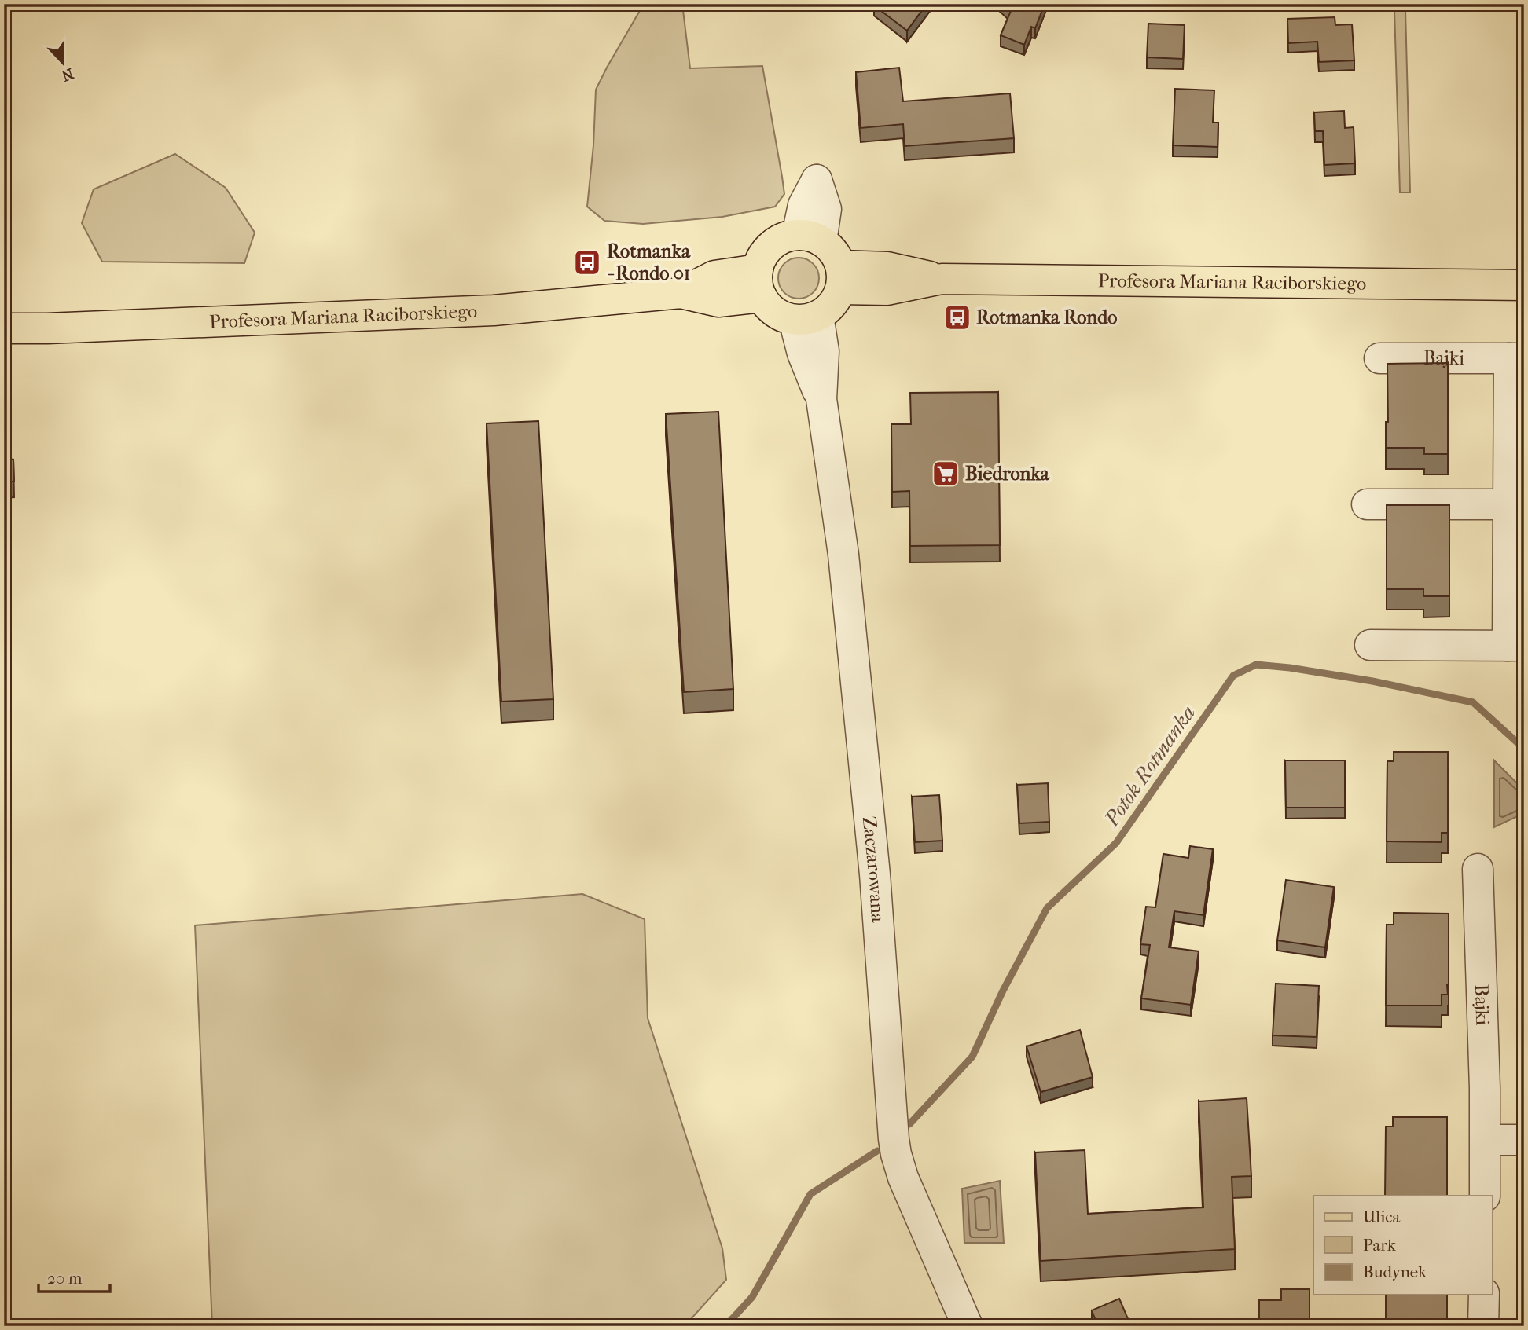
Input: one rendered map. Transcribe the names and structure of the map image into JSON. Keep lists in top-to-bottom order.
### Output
{
  "streets": {
    "main road": ["Profesora Mariana Raciborskiego"],
    "street": ["Bajki", "Zaczarowana"]
  },
  "crossings": [
    ["Profesora Mariana Raciborskiego", "Zaczarowana"]
  ],
  "water": ["Potok Rotmanka"],
  "places": {
    "bus stop": ["Rotmanka - Rondo 01", "Rotmanka Rondo"],
    "supermarket": ["Biedronka"]
  },
  "legend": ["Ulica", "Park", "Budynek"],
  "scale_bar": "20 m",
  "north": "bottom"
}
